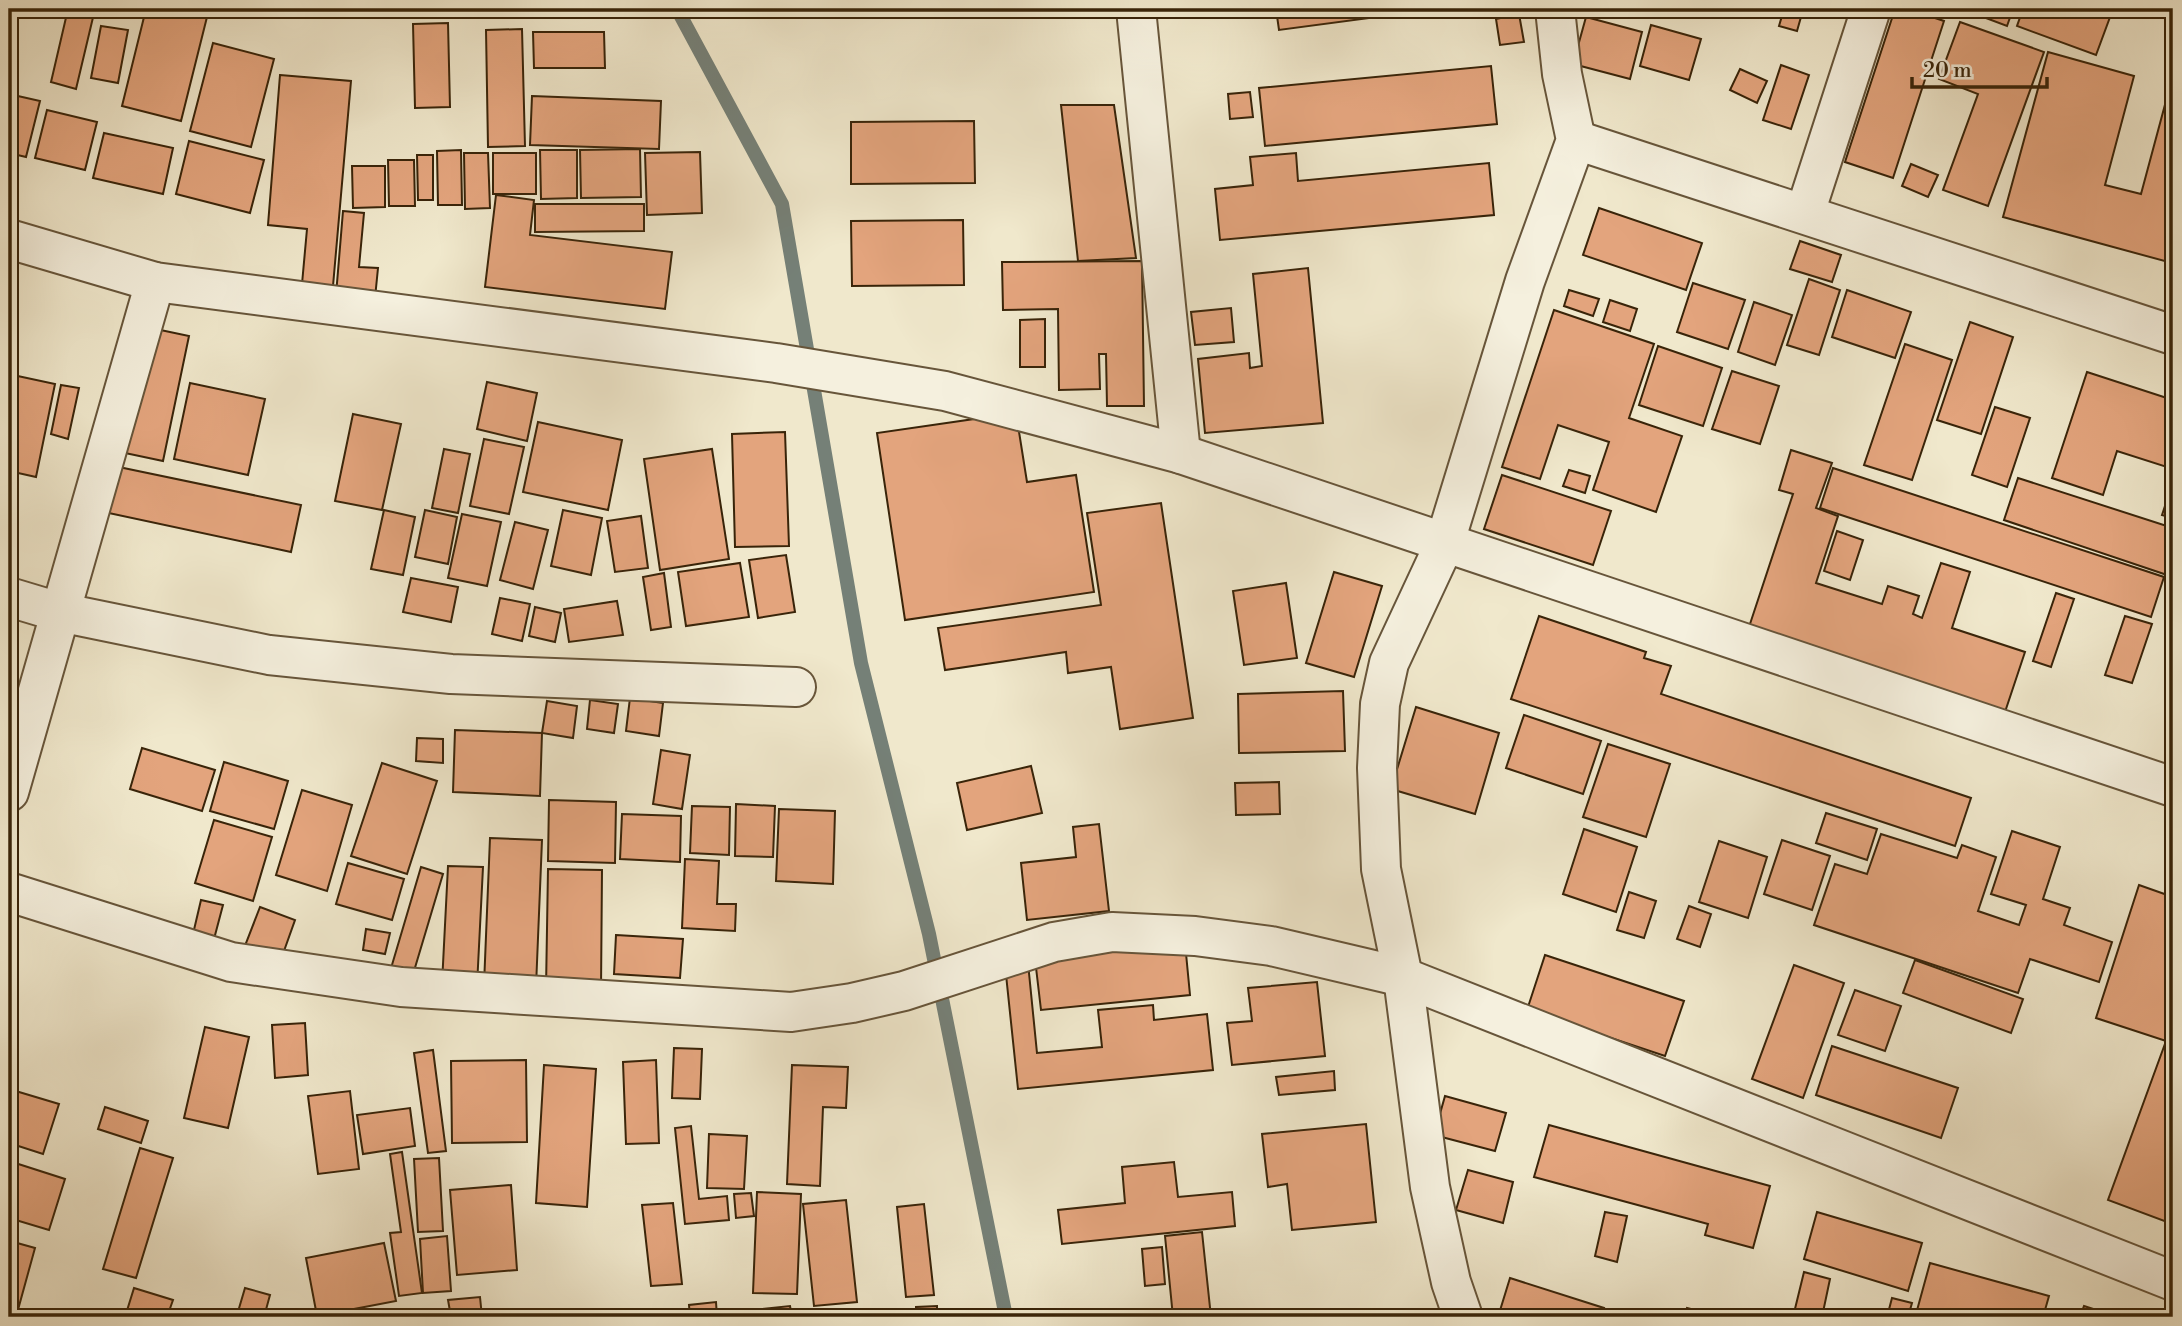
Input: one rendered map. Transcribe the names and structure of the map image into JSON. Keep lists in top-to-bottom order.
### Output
{
  "scale_bar": "20 m"
}
